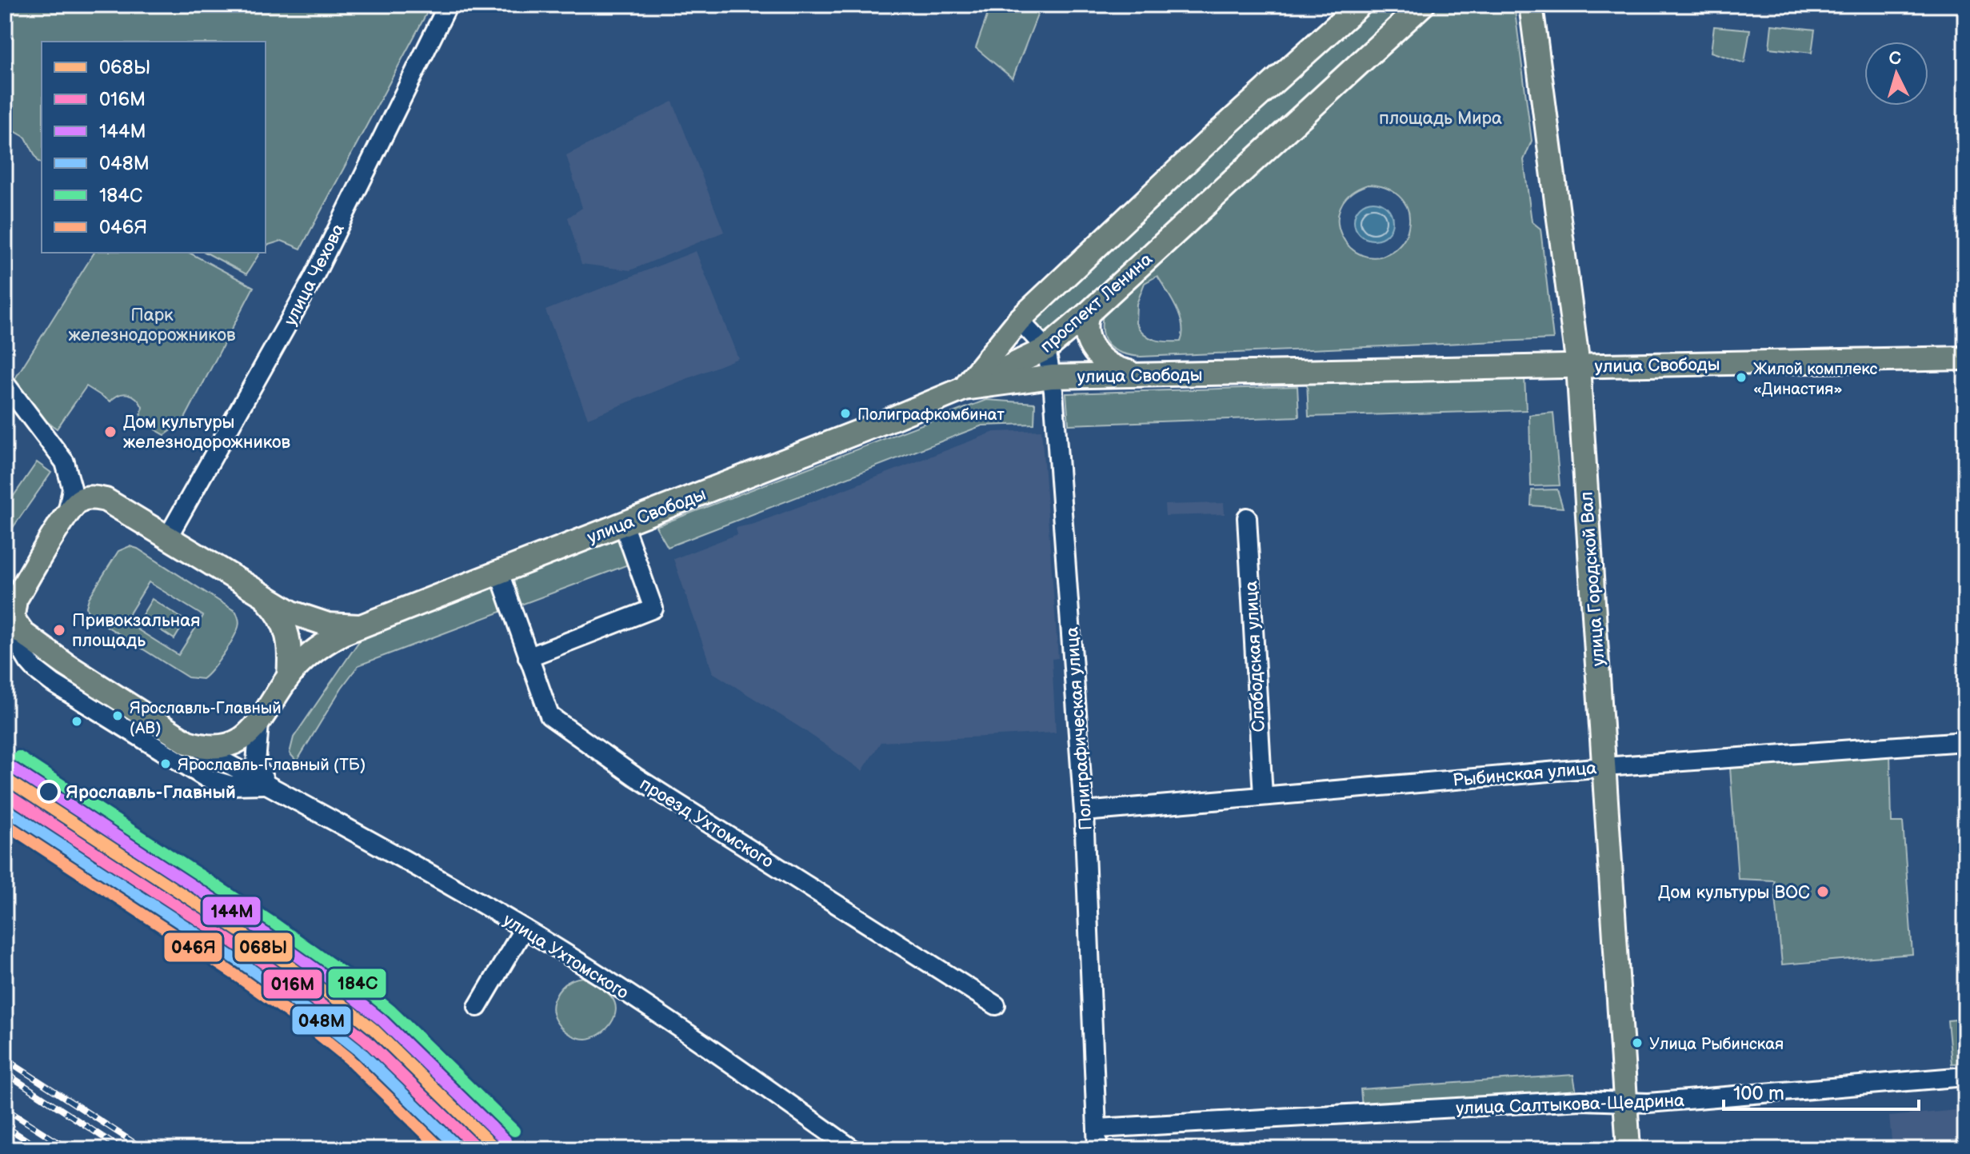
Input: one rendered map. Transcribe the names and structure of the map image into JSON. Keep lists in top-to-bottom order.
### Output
{
  "streets": {
    "main road": ["проспект Ленина", "улица Свободы", "улица Городской Вал"],
    "street": [
      "улица Чехова",
      "Слободская улица",
      "Полиграфическая улица",
      "Рыбинская улица",
      "проезд Ухтомского",
      "улица Ухтомского",
      "улица Салтыкова-Щедрина"
    ]
  },
  "crossings": [
    ["проспект Ленина", "улица Свободы"],
    ["проспект Ленина", "Полиграфическая улица"],
    ["улица Свободы", "улица Городской Вал"],
    ["улица Свободы", "Полиграфическая улица"],
    ["улица Свободы", "проезд Ухтомского"],
    ["улица Городской Вал", "Рыбинская улица"],
    ["улица Городской Вал", "улица Салтыкова-Щедрина"],
    ["Слободская улица", "Рыбинская улица"],
    ["Полиграфическая улица", "Рыбинская улица"],
    ["Полиграфическая улица", "улица Салтыкова-Щедрина"]
  ],
  "parks": ["площадь Мира", "Парк железнодорожников"],
  "places": [
    "Жилой комплекс «Династия»",
    "Полиграфкомбинат",
    "Дом культуры железнодорожников",
    "Привокзальная площадь",
    "Ярославль-Главный (АВ)",
    "Ярославль-Главный (ТБ)",
    "Ярославль-Главный",
    "Дом культуры ВОС",
    "Улица Рыбинская"
  ],
  "lines": [
    "transit line 184С",
    "transit line 144М",
    "transit line 068Ы",
    "transit line 016М",
    "transit line 048М",
    "transit line 046Я"
  ],
  "legend": [
    "068Ы",
    "016М",
    "144М",
    "048М",
    "184С",
    "046Я"
  ],
  "scale_bar": "100 m",
  "north": "top"
}
